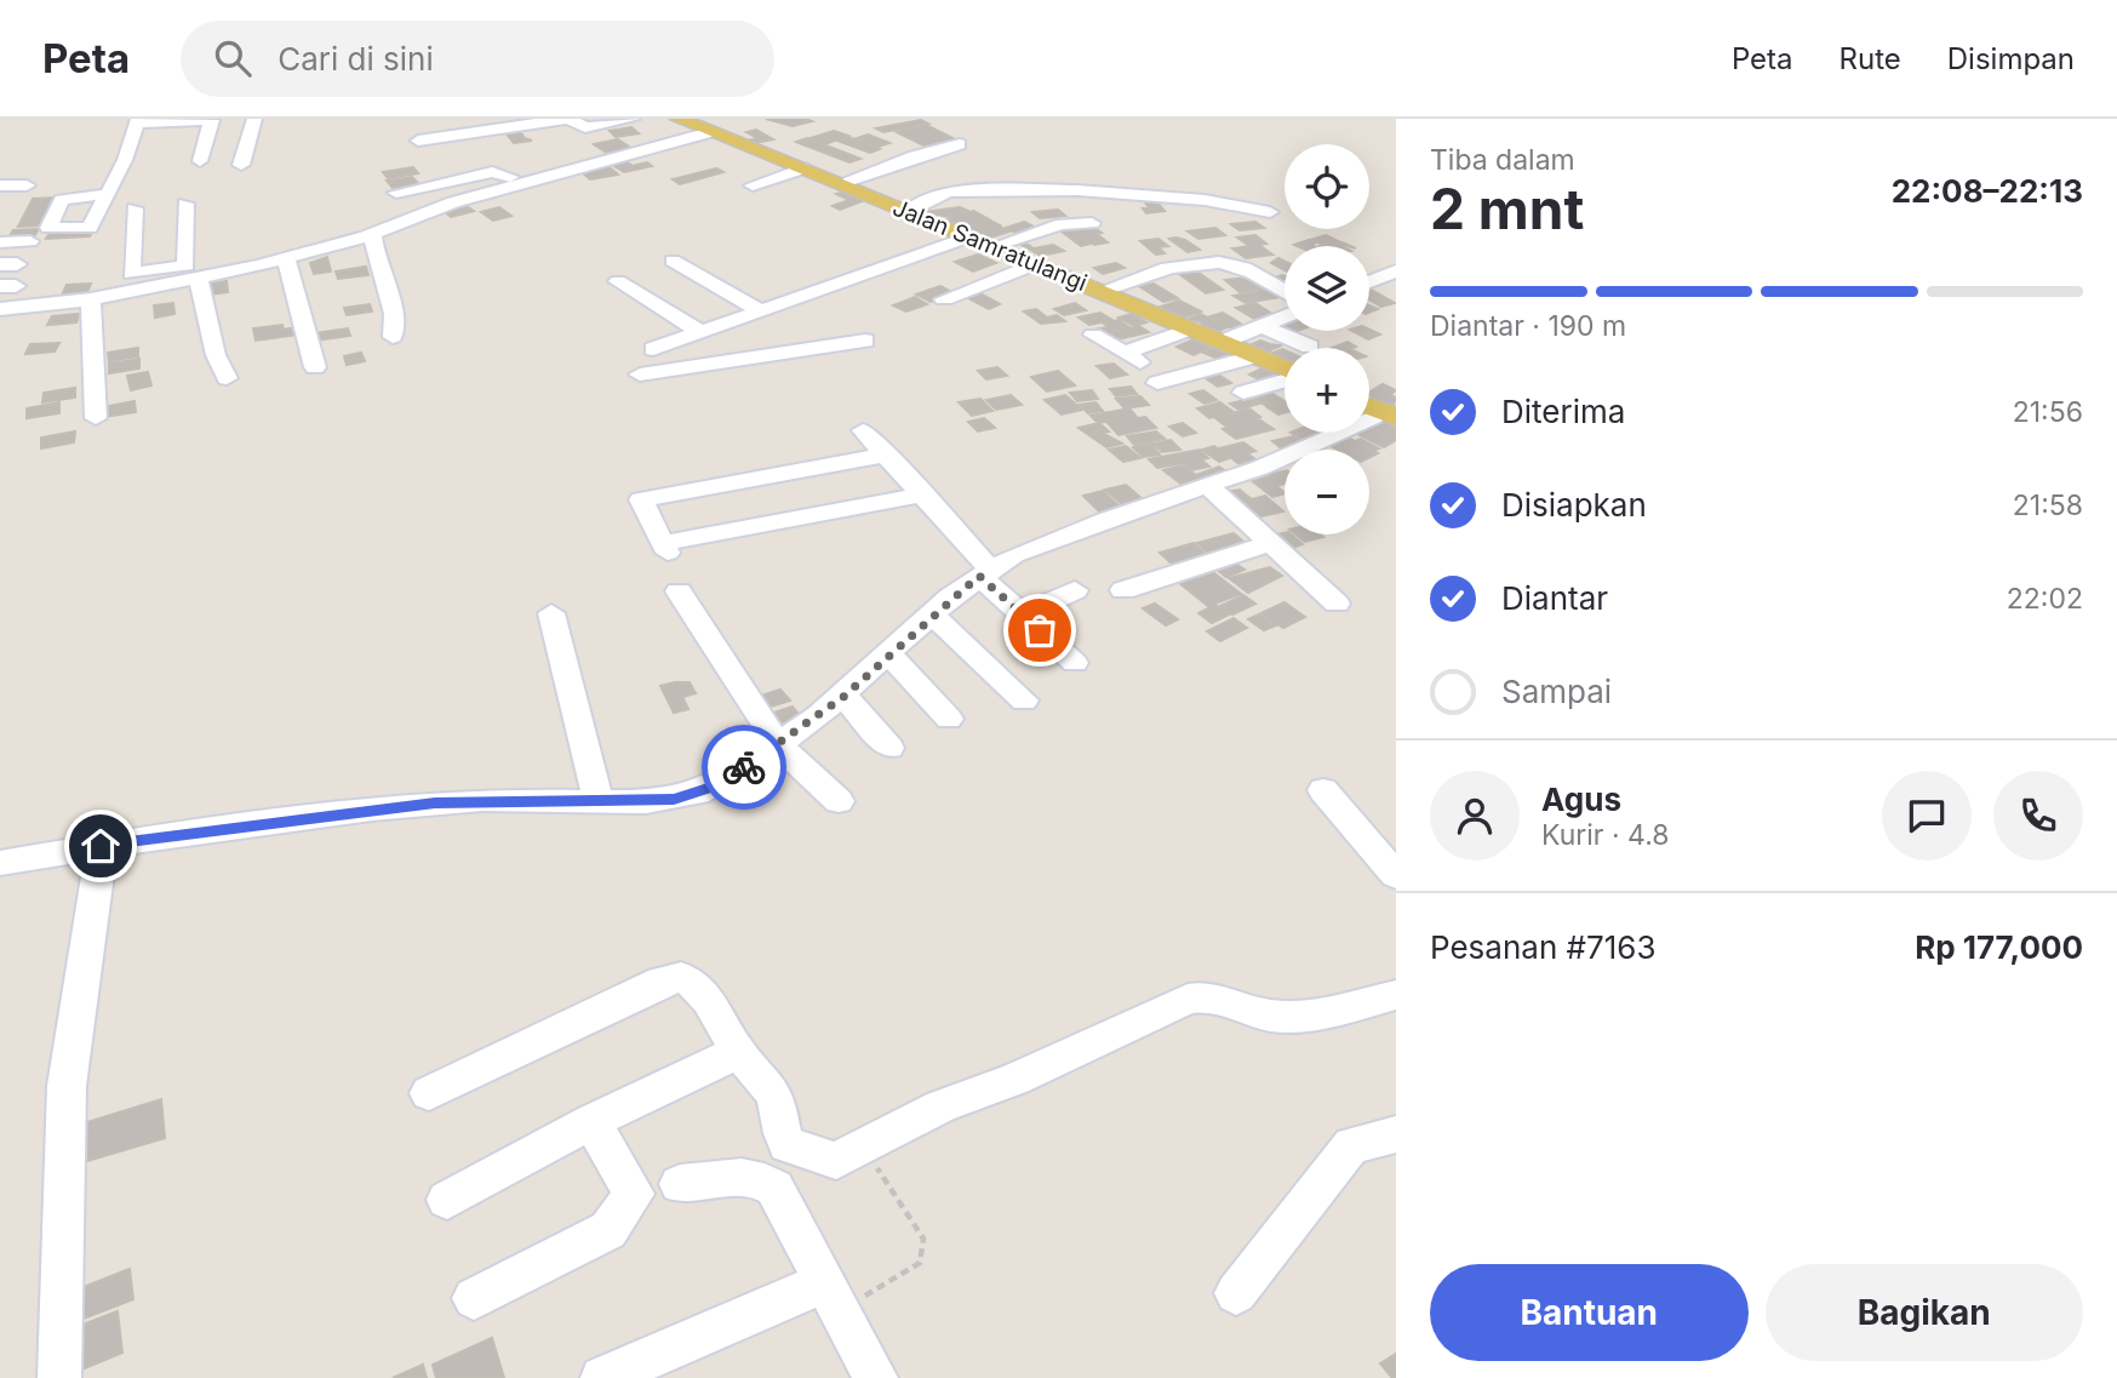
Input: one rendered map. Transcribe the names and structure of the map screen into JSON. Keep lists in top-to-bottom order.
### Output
{
  "streets": {
    "main road": ["Jalan Samratulangi"]
  },
  "page": {
    "header": "Peta",
    "search": "Cari di sini",
    "nav": ["Peta", "Rute", "Disimpan"],
    "heading": ["2 mnt", "Tiba dalam", "22:08–22:13"],
    "panel": [
      "Agus",
      "Kurir · 4.8",
      "Pesanan #7163",
      "Rp 177,000"
    ],
    "map_buttons": ["+", "−"],
    "bar": "Diantar · 190 m",
    "list": [
      ["Diterima", "21:56"],
      ["Disiapkan", "21:58"],
      ["Diantar", "22:02"],
      "Sampai"
    ],
    "buttons": ["Bantuan", "Bagikan"]
  }
}
